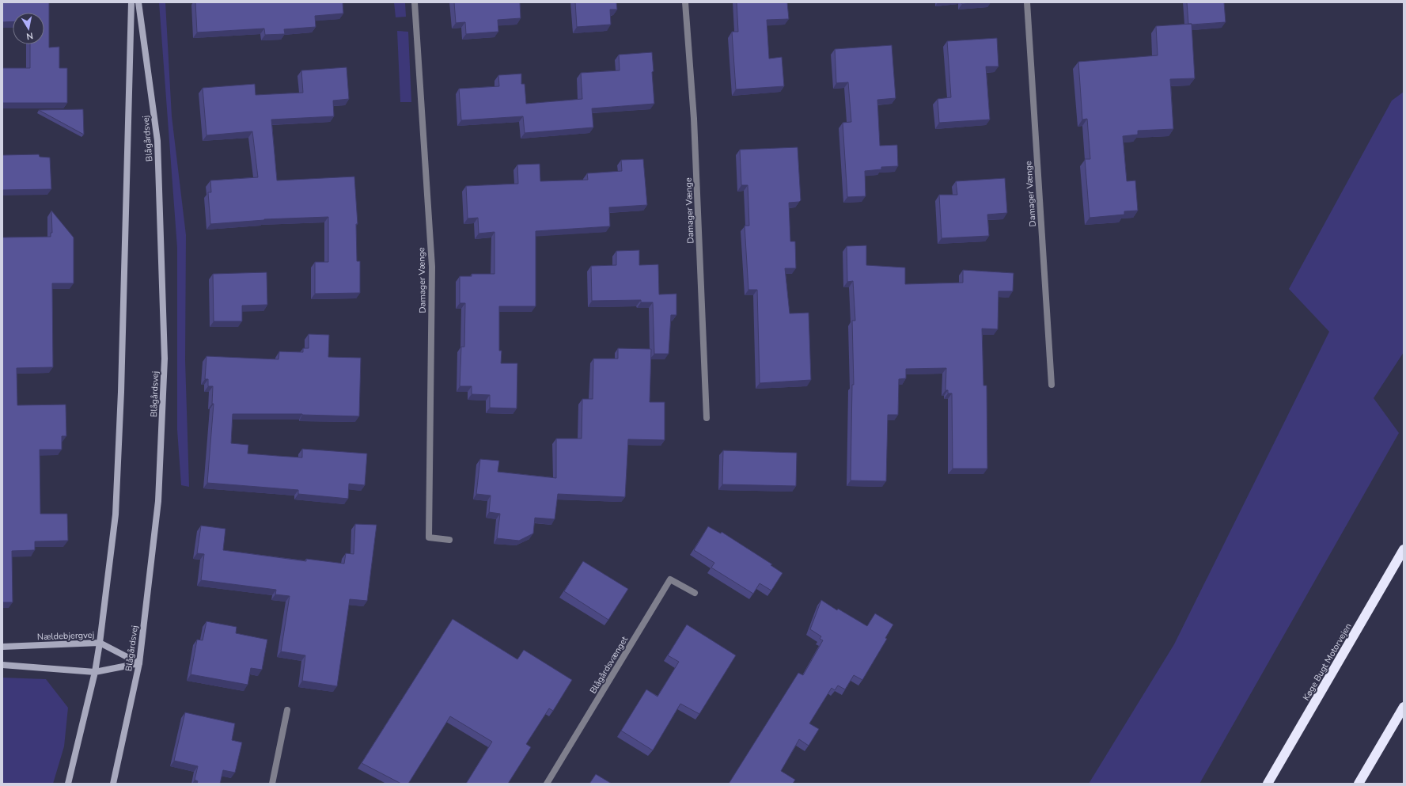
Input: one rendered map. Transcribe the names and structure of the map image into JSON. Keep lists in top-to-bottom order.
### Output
{
  "streets": {
    "highway": ["Køge Bugt Motorvejen"],
    "street": [
      "Blågårdsvej",
      "Damager Vænge",
      "Nældebjergvej",
      "Blågårdsvænget"
    ]
  },
  "crossings": [
    ["Blågårdsvej", "Nældebjergvej"]
  ],
  "north": "bottom"
}
